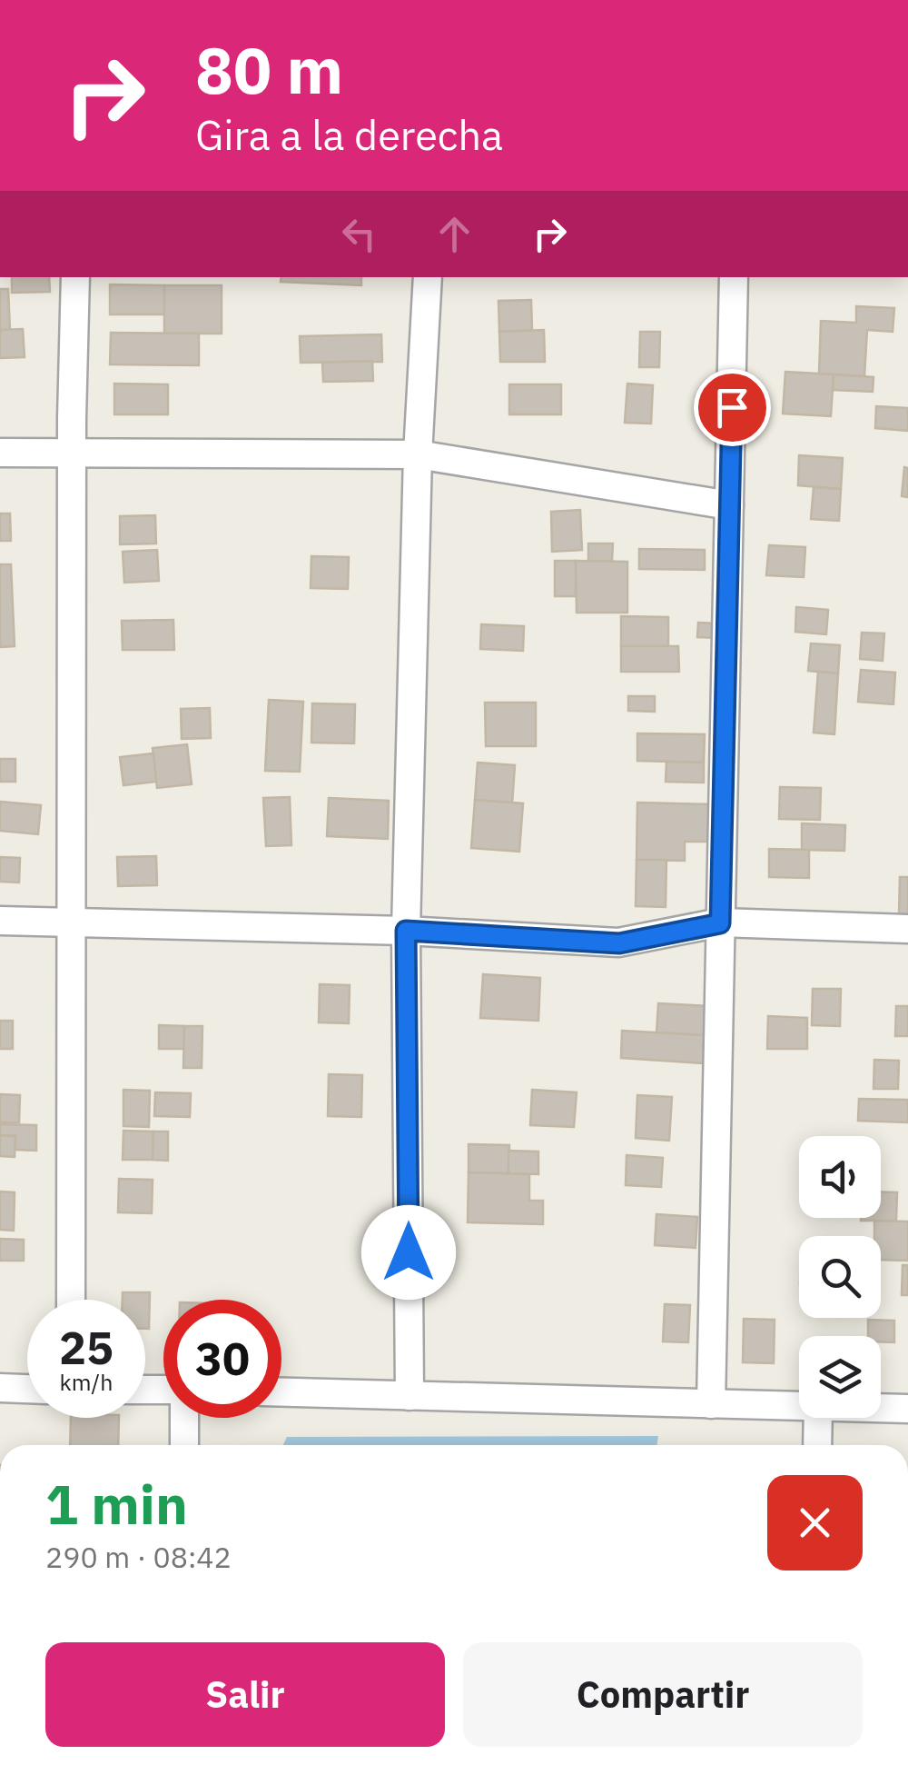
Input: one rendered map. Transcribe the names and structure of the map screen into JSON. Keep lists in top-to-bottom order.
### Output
{
  "page": {
    "turn": ["80 m", "Gira a la derecha"],
    "speed": "25 km/h",
    "limit": "30",
    "heading": ["1 min", "290 m · 08:42"],
    "buttons": ["Salir", "Compartir"]
  }
}
